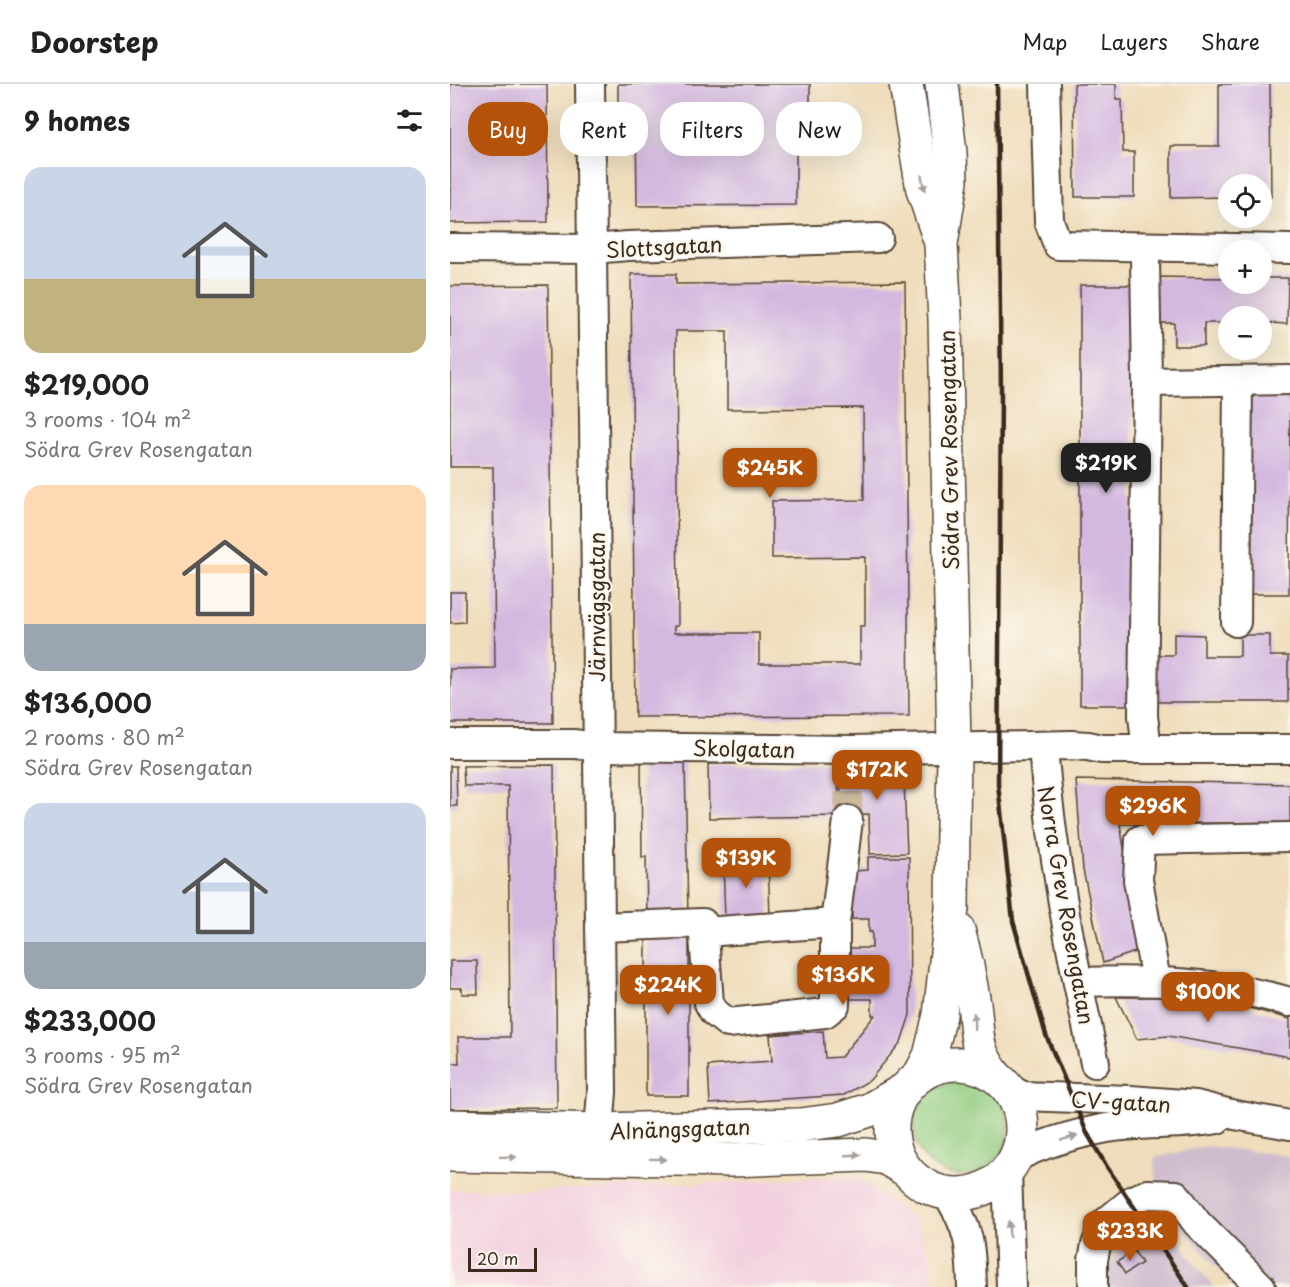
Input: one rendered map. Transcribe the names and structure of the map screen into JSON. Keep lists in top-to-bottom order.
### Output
{
  "streets": {
    "main road": ["Södra Grev Rosengatan", "Alnängsgatan"],
    "street": [
      "Slottsgatan",
      "Järnvägsgatan",
      "Skolgatan",
      "Norra Grev Rosengatan",
      "CV-gatan"
    ]
  },
  "crossings": [
    ["Slottsgatan", "Järnvägsgatan"],
    ["Södra Grev Rosengatan", "Skolgatan"],
    ["Södra Grev Rosengatan", "CV-gatan"],
    ["Södra Grev Rosengatan", "Alnängsgatan"],
    ["Järnvägsgatan", "Skolgatan"],
    ["Järnvägsgatan", "Alnängsgatan"],
    ["Skolgatan", "Norra Grev Rosengatan"],
    ["CV-gatan", "Alnängsgatan"]
  ],
  "scale_bar": "20 m",
  "page": {
    "header": "Doorstep",
    "nav": ["Map", "Layers", "Share"],
    "heading": "9 homes",
    "chip": [
      "Buy",
      "Rent",
      "Filters",
      "New"
    ],
    "list": [
      {
        "name": "$219,000",
        "note": "3 rooms · 104 m² · Södra Grev Rosengatan"
      },
      {
        "name": "$136,000",
        "note": "2 rooms · 80 m² · Södra Grev Rosengatan"
      },
      {
        "name": "$233,000",
        "note": "3 rooms · 95 m² · Södra Grev Rosengatan"
      }
    ],
    "map_buttons": ["+", "−"],
    "price": [
      "$219K",
      "$245K",
      "$172K",
      "$296K",
      "$139K",
      "$136K",
      "$224K",
      "$100K",
      "$233K"
    ],
    "scale": "20 m"
  }
}
